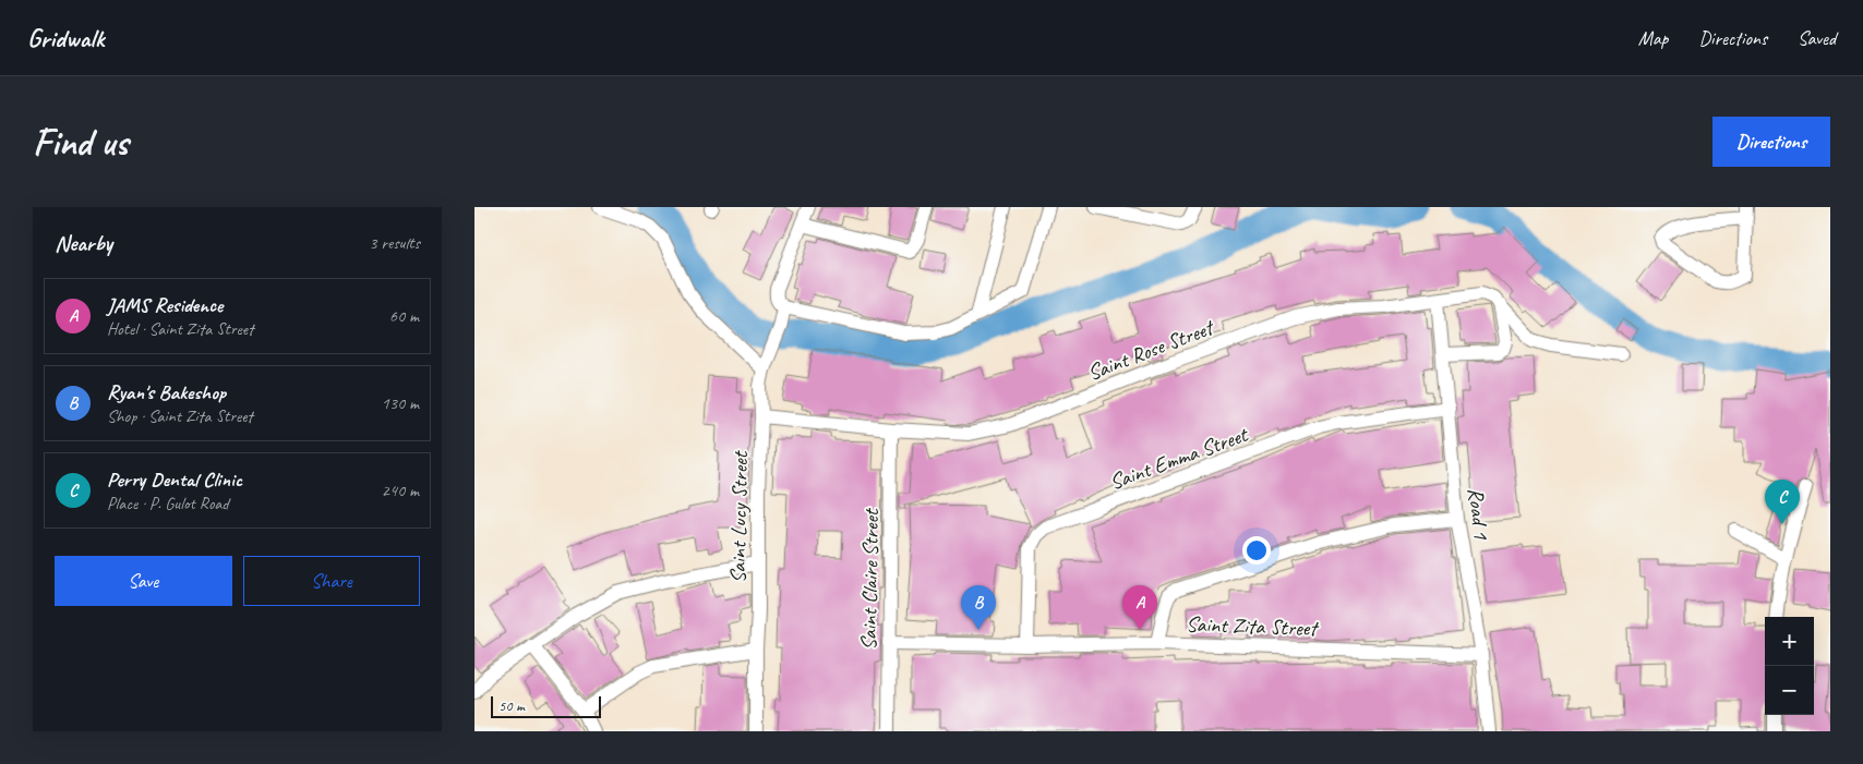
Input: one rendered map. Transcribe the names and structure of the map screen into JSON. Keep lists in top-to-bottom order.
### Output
{
  "streets": {
    "street": [
      "Saint Rose Street",
      "Saint Emma Street",
      "Road 1",
      "Saint Lucy Street",
      "Saint Claire Street",
      "Saint Zita Street"
    ]
  },
  "crossings": [
    ["Saint Rose Street", "Road 1"],
    ["Saint Rose Street", "Saint Lucy Street"],
    ["Saint Rose Street", "Saint Claire Street"],
    ["Saint Emma Street", "Road 1"],
    ["Saint Emma Street", "Saint Zita Street"],
    ["Road 1", "Saint Zita Street"],
    ["Saint Claire Street", "Saint Zita Street"]
  ],
  "scale_bar": "50 m",
  "page": {
    "header": "Gridwalk",
    "nav": ["Map", "Directions", "Saved"],
    "buttons": [
      "Directions",
      ["Save", "Share"]
    ],
    "title": "Find us",
    "heading": ["Nearby", "3 results"],
    "list": [
      {
        "mark": "A",
        "name": "JAMS Residence",
        "note": "Hotel · Saint Zita Street",
        "value": "60 m"
      },
      {
        "mark": "B",
        "name": "Ryan's Bakeshop",
        "note": "Shop · Saint Zita Street",
        "value": "130 m"
      },
      {
        "mark": "C",
        "name": "Perry Dental Clinic",
        "note": "Place · P. Gulot Road",
        "value": "240 m"
      }
    ],
    "pins": ["C", "A", "B"],
    "map_buttons": ["+", "−"],
    "scale": "50 m"
  }
}
